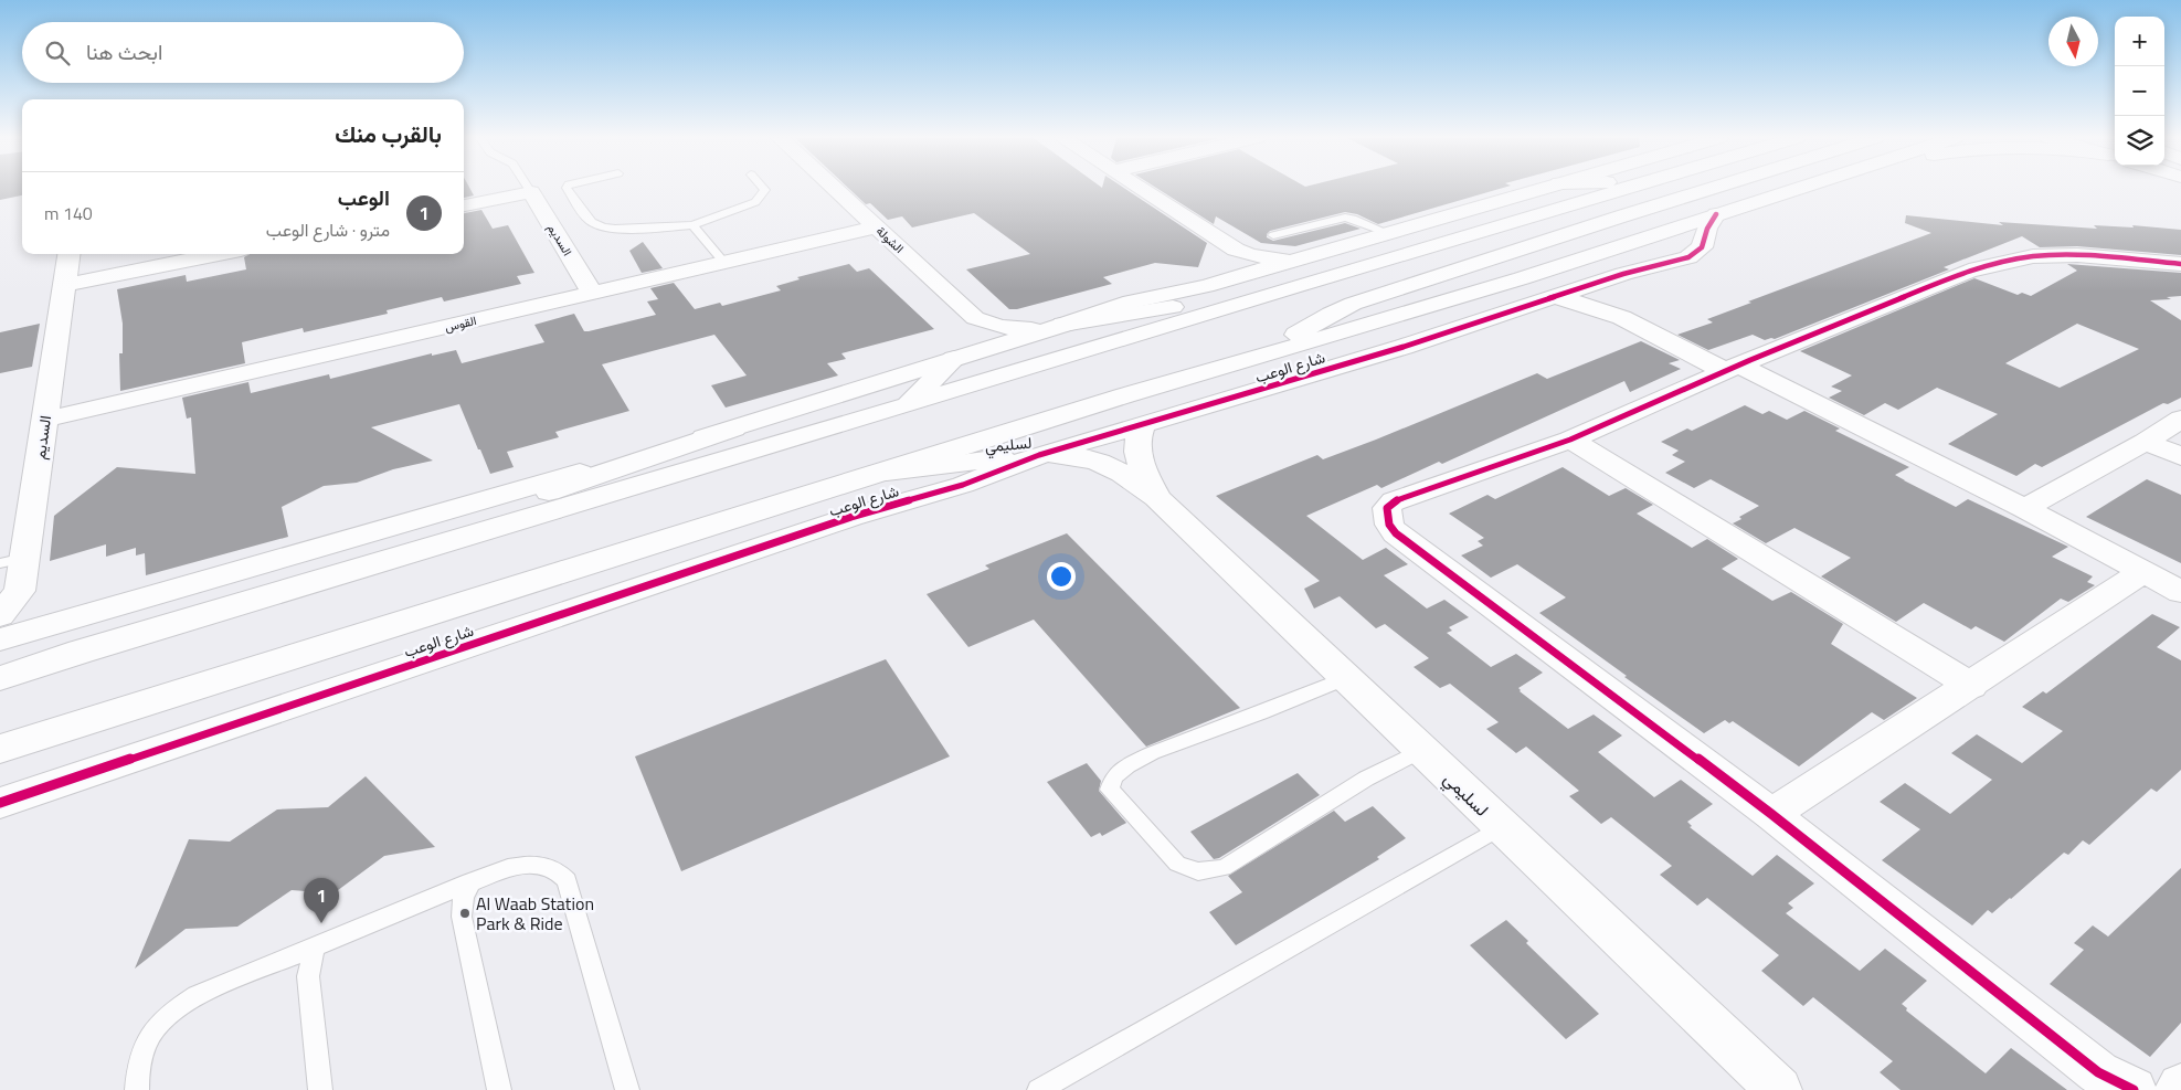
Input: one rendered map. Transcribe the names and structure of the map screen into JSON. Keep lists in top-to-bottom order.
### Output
{
  "streets": {
    "street": [
      "السديم",
      "الشولة",
      "القوس",
      "شارع الوعب",
      "لسليمي"
    ]
  },
  "crossings": [
    ["السديم", "القوس"],
    ["الشولة", "القوس"],
    ["شارع الوعب", "لسليمي"]
  ],
  "places": ["Al Waab Station Park & Ride"],
  "north": "bottom",
  "page": {
    "map_buttons": ["+", "−"],
    "search": "ابحث هنا",
    "heading": "بالقرب منك",
    "list": [
      {
        "mark": "1",
        "name": "الوعب",
        "note": "مترو · شارع الوعب",
        "value": "140 m"
      }
    ],
    "pins": "1"
  }
}
